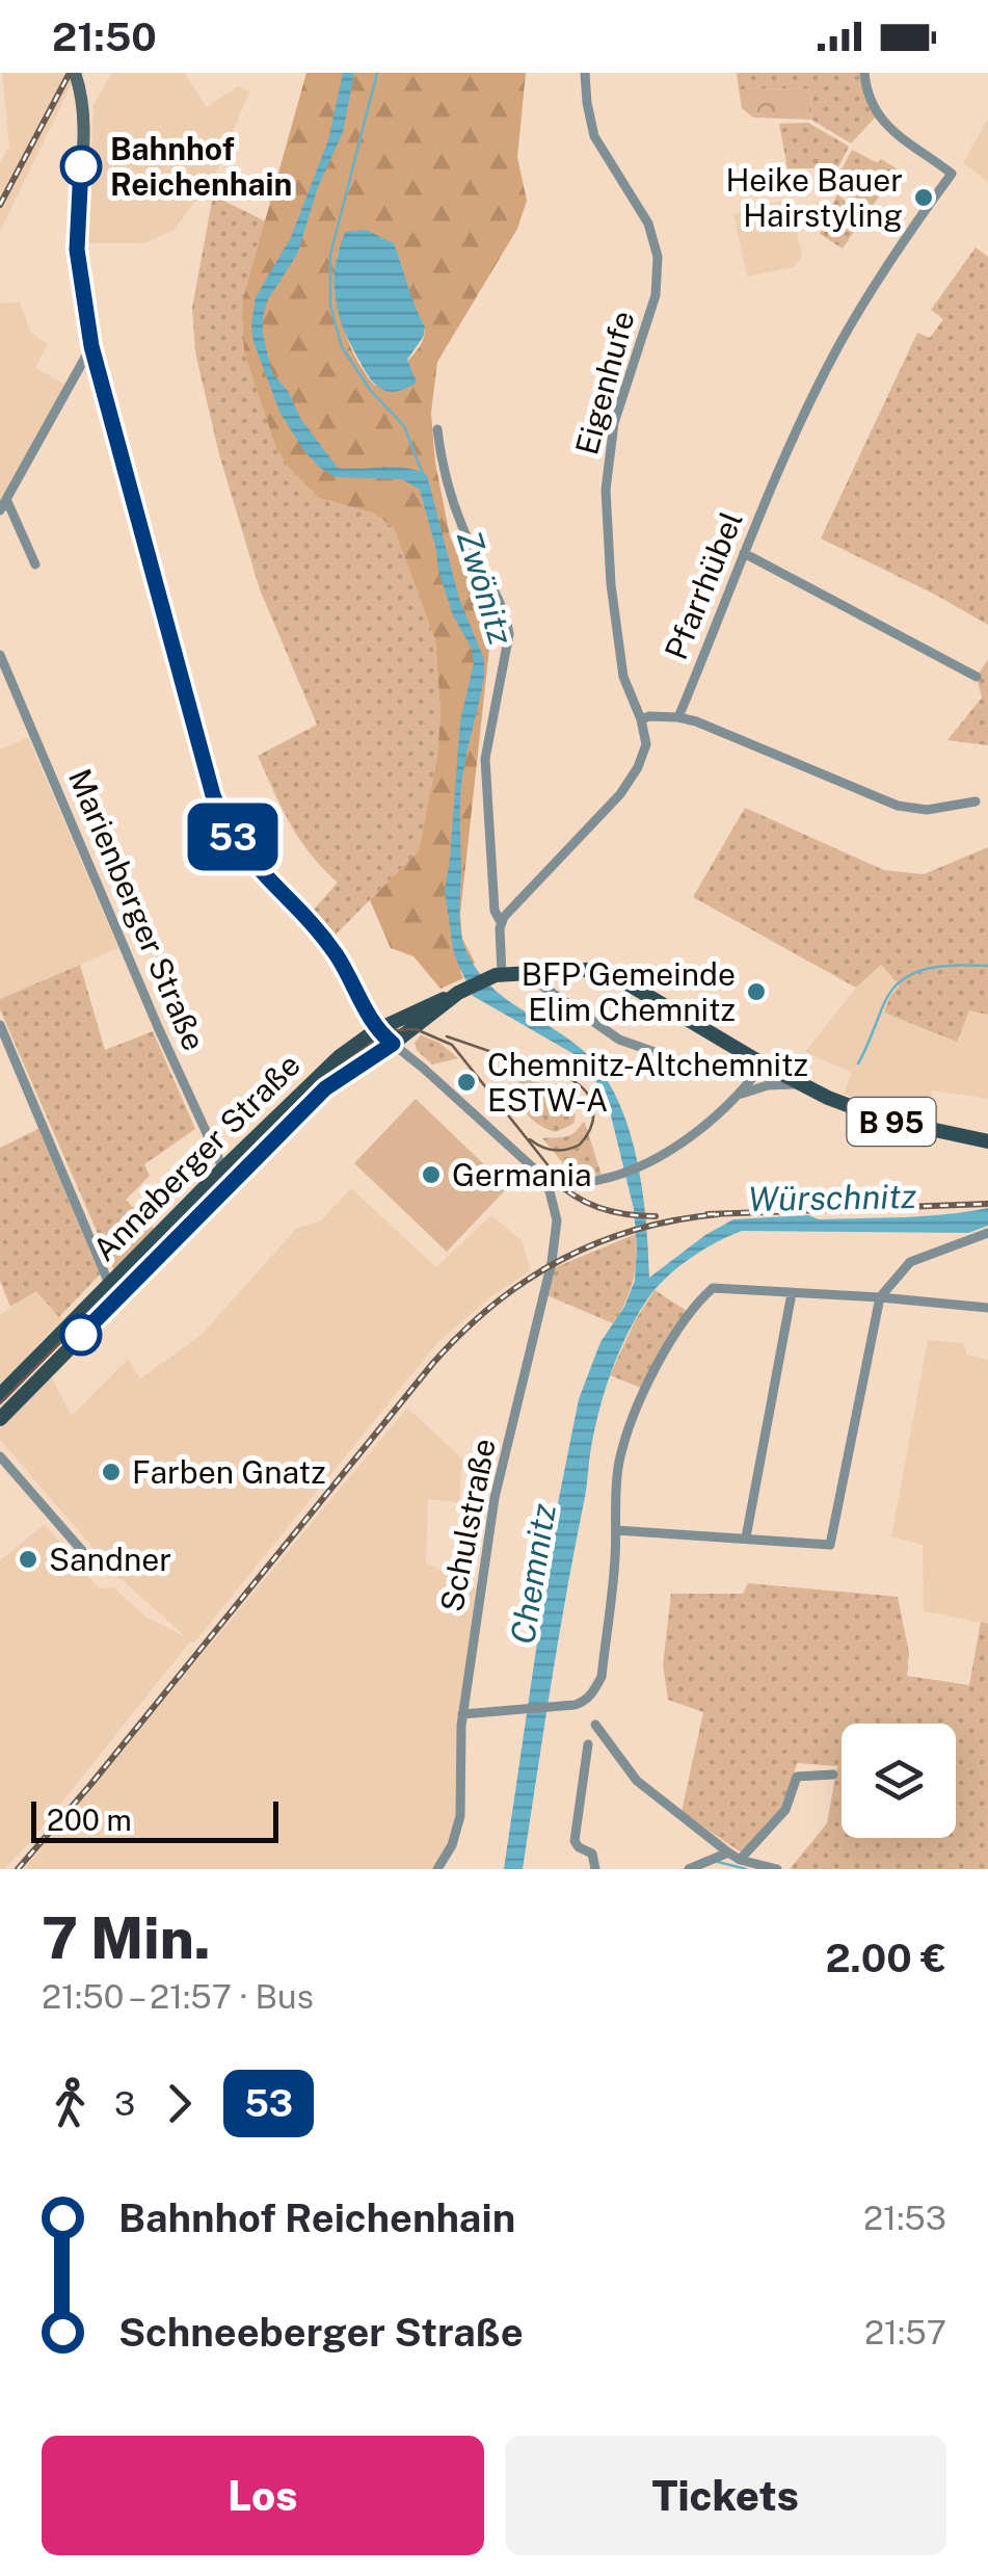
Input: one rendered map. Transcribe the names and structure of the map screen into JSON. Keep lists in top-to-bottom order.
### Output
{
  "streets": {
    "main road": ["B 95", "Annaberger Straße"],
    "street": [
      "Eigenhufe",
      "Pfarrhübel",
      "Marienberger Straße",
      "Schulstraße"
    ]
  },
  "crossings": [
    ["Marienberger Straße", "Annaberger Straße"],
    ["Annaberger Straße", "Schulstraße"]
  ],
  "water": ["Zwönitz", "Würschnitz", "Chemnitz"],
  "places": [
    "Bahnhof Reichenhain",
    "Heike Bauer Hairstyling",
    "BFP Gemeinde Elim Chemnitz",
    "Chemnitz-Altchemnitz ESTW-A",
    "Germania",
    "Farben Gnatz",
    "Sandner"
  ],
  "lines": ["bus line 53"],
  "scale_bar": "200 m",
  "page": {
    "status": "21:50",
    "on_map": "53",
    "scale": "200 m",
    "heading": ["7 Min.", "21:50 – 21:57 · Bus", "2.00 €"],
    "legs": ["3", "53"],
    "list": [
      {
        "name": "Bahnhof Reichenhain",
        "value": "21:53"
      },
      {
        "name": "Schneeberger Straße",
        "value": "21:57"
      }
    ],
    "buttons": ["Los", "Tickets"]
  }
}
